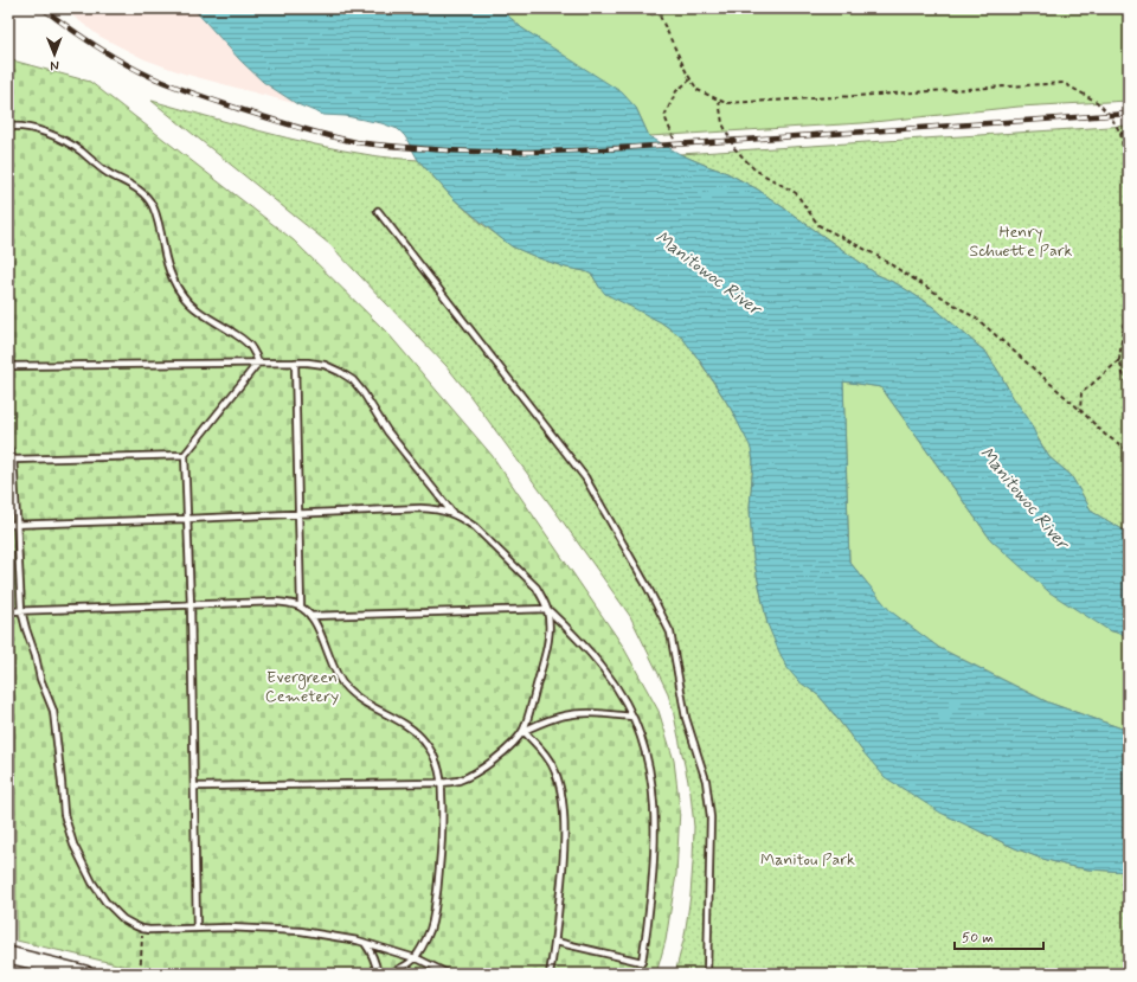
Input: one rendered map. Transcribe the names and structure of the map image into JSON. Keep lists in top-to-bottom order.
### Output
{
  "water": ["Manitowoc River"],
  "parks": ["Henry Schuette Park", "Evergreen Cemetery", "Manitou Park"],
  "scale_bar": "50 m",
  "north": "bottom"
}
